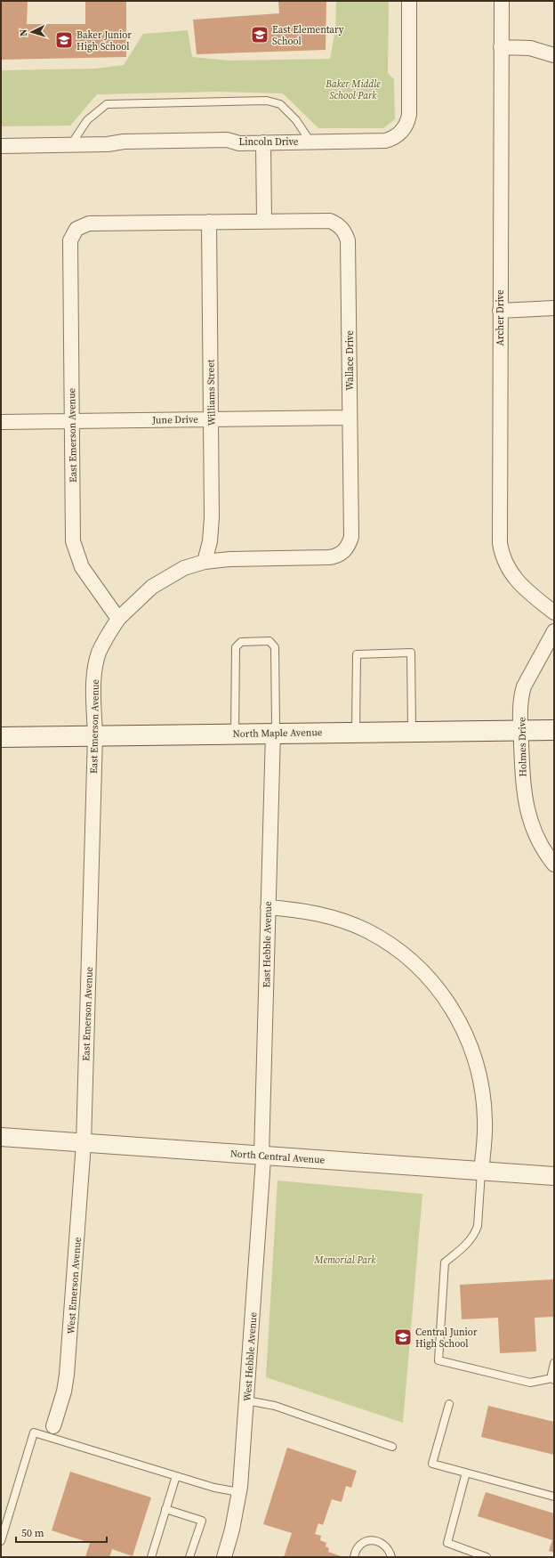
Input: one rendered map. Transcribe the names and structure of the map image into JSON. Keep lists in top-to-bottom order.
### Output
{
  "streets": {
    "main road": ["North Maple Avenue"],
    "street": [
      "Lincoln Drive",
      "Archer Drive",
      "Wallace Drive",
      "Williams Street",
      "June Drive",
      "East Emerson Avenue",
      "Holmes Drive",
      "East Hebble Avenue",
      "North Central Avenue",
      "West Emerson Avenue",
      "West Hebble Avenue"
    ]
  },
  "crossings": [
    ["Wallace Drive", "Williams Street"],
    ["Wallace Drive", "June Drive"],
    ["Wallace Drive", "East Emerson Avenue"],
    ["Williams Street", "June Drive"],
    ["June Drive", "East Emerson Avenue"],
    ["East Emerson Avenue", "North Maple Avenue"],
    ["East Emerson Avenue", "North Central Avenue"],
    ["East Emerson Avenue", "West Emerson Avenue"],
    ["North Maple Avenue", "Holmes Drive"],
    ["North Maple Avenue", "East Hebble Avenue"],
    ["East Hebble Avenue", "North Central Avenue"],
    ["East Hebble Avenue", "West Hebble Avenue"],
    ["North Central Avenue", "West Emerson Avenue"],
    ["North Central Avenue", "West Hebble Avenue"]
  ],
  "parks": ["Baker Middle School Park", "Memorial Park"],
  "places": {
    "school or university": ["East Elementary School", "Baker Junior High School", "Central Junior High School"]
  },
  "scale_bar": "50 m",
  "north": "left"
}
